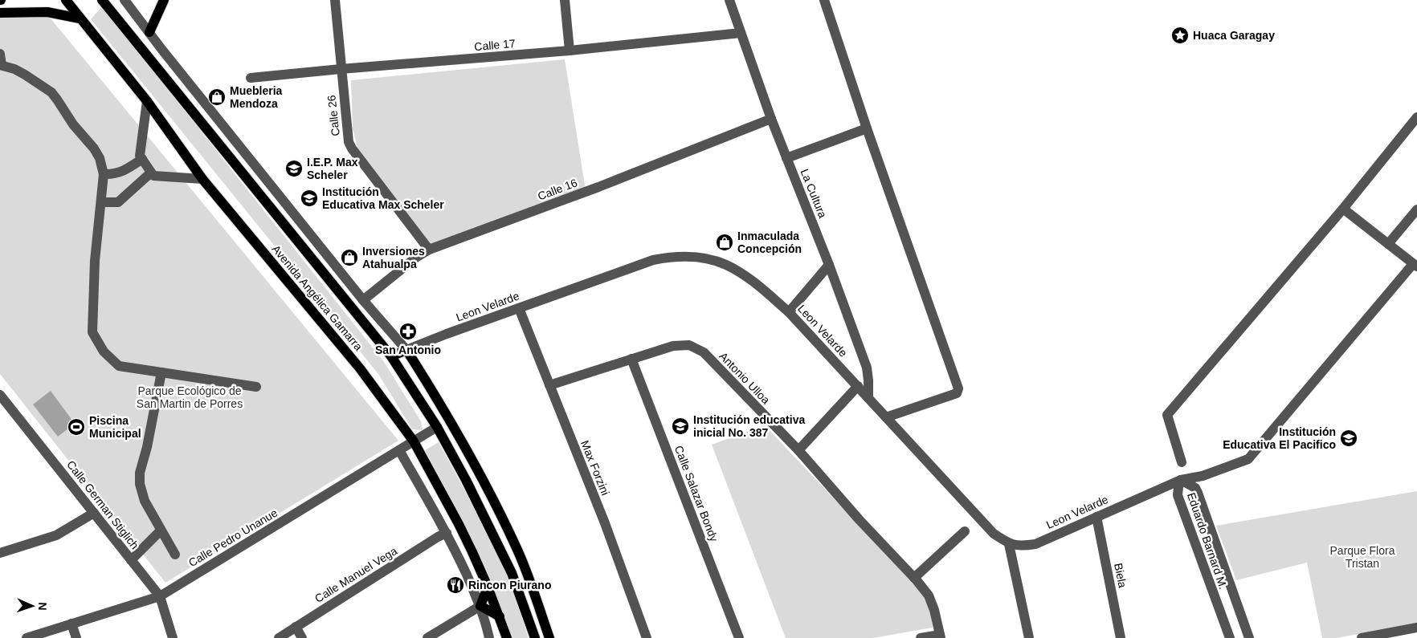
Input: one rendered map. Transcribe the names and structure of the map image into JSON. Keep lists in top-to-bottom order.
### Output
{
  "streets": {
    "main road": ["Avenida Angélica Gamarra", "Leon Velarde"],
    "street": [
      "Calle 17",
      "Calle 26",
      "Calle 16",
      "La Cultura",
      "Antonio Ulloa",
      "Max Forzini",
      "Calle Salazar Bondy",
      "Calle German Stiglich",
      "Calle Pedro Unanue",
      "Eduardo Barnard M.",
      "Calle Manuel Vega",
      "Biela"
    ]
  },
  "crossings": [
    ["Calle 17", "Calle 26"],
    ["Calle 17", "La Cultura"],
    ["Calle 26", "Calle 16"],
    ["Calle 16", "La Cultura"],
    ["La Cultura", "Leon Velarde"],
    ["Avenida Angélica Gamarra", "Leon Velarde"],
    ["Avenida Angélica Gamarra", "Calle Pedro Unanue"],
    ["Leon Velarde", "Max Forzini"],
    ["Leon Velarde", "Eduardo Barnard M."],
    ["Leon Velarde", "Biela"],
    ["Antonio Ulloa", "Max Forzini"],
    ["Antonio Ulloa", "Calle Salazar Bondy"],
    ["Calle German Stiglich", "Calle Pedro Unanue"]
  ],
  "parks": ["Parque Ecológico de San Martin de Porres", "Parque Flora Tristan"],
  "places": {
    "place": ["Huaca Garagay"],
    "shop": ["Muebleria Mendoza", "Inmaculada Concepción", "Inversiones Atahualpa"],
    "school or university": [
      "I.E.P. Max Scheler",
      "Institución Educativa Max Scheler",
      "Institución educativa inicial No. 387",
      "Institución Educativa El Pacifico"
    ],
    "pharmacy": ["San Antonio"],
    "sports": ["Piscina Municipal"],
    "restaurant": ["Rincon Piurano"]
  },
  "north": "right"
}
